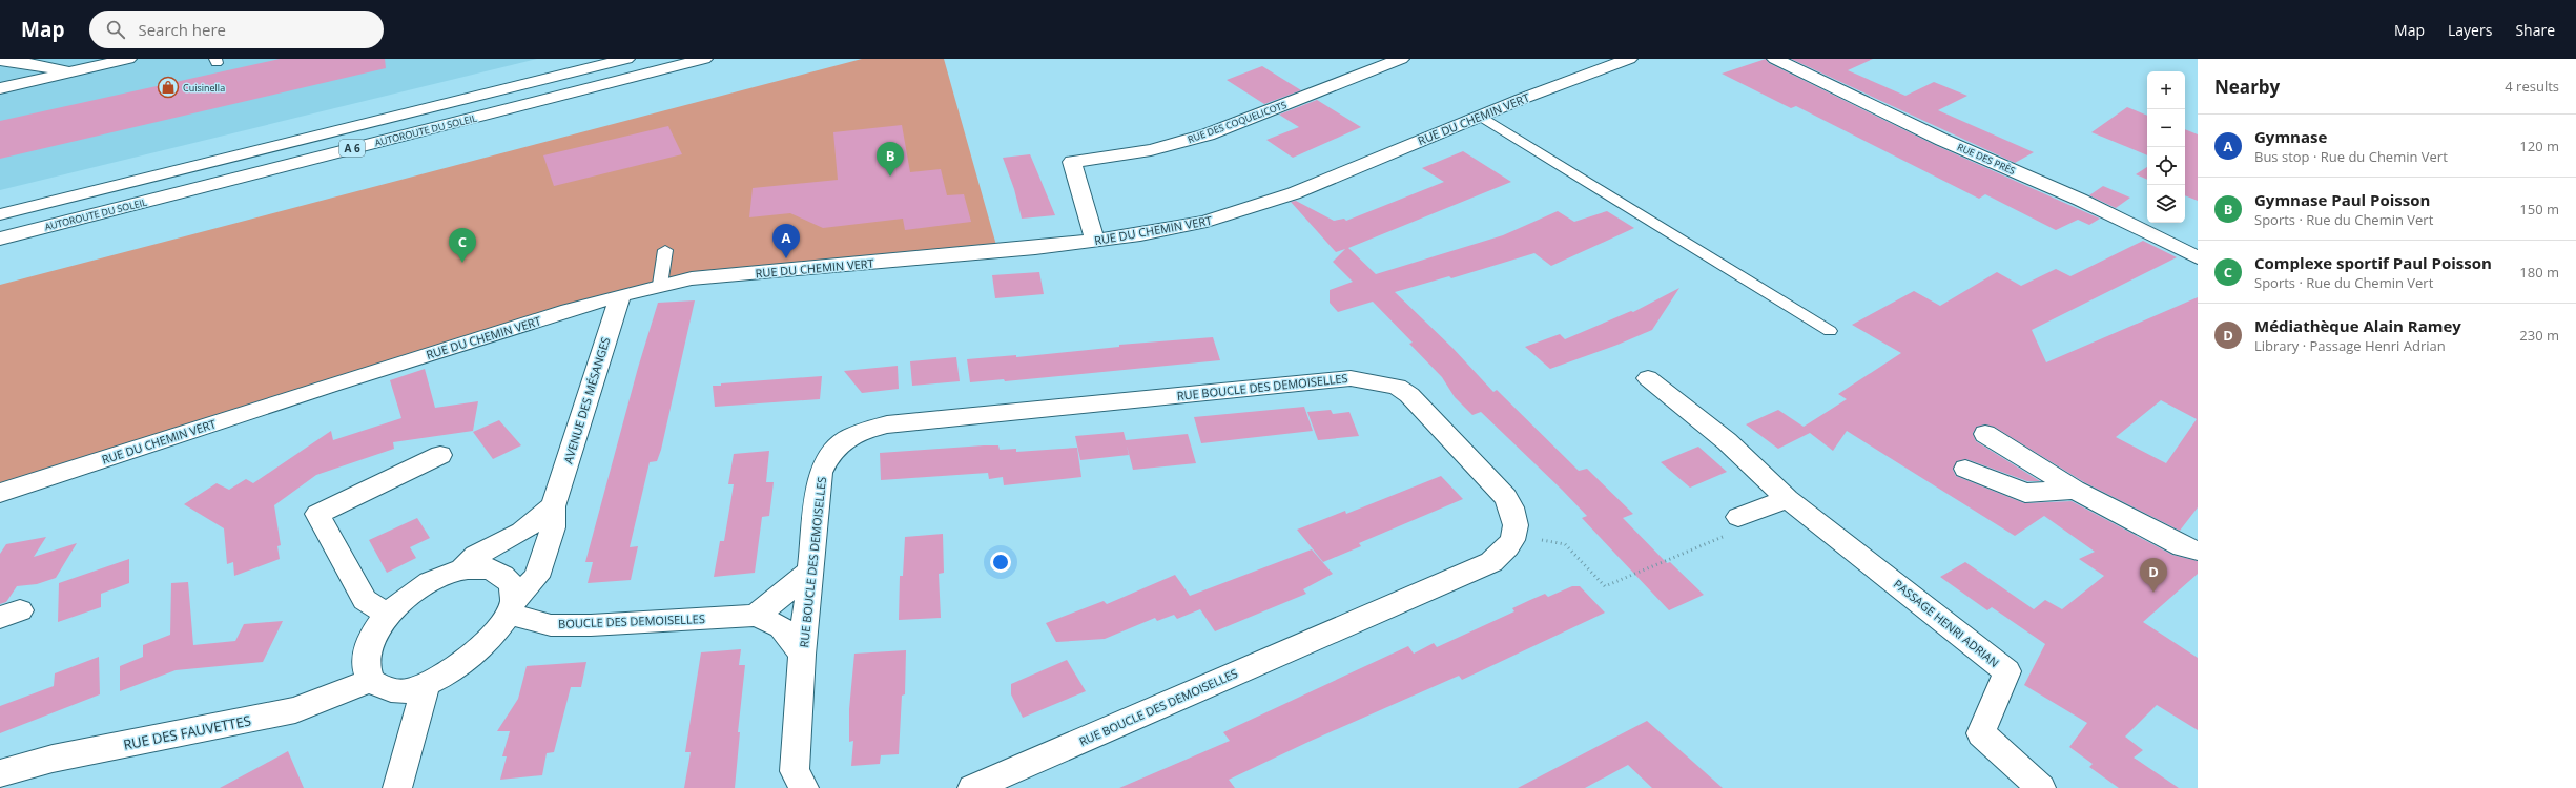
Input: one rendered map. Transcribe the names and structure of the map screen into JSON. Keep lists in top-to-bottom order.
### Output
{
  "streets": {
    "main road": [
      "RUE DU CHEMIN VERT",
      "RUE DES COQUELICOTS",
      "AUTOROUTE DU SOLEIL",
      "A 6",
      "RUE DES PRÈS",
      "RUE BOUCLE DES DEMOISELLES",
      "AVENUE DES MÉSANGES",
      "BOUCLE DES DEMOISELLES",
      "PASSAGE HENRI ADRIAN",
      "RUE DES FAUVETTES"
    ]
  },
  "crossings": [
    ["RUE DU CHEMIN VERT", "RUE DES COQUELICOTS"],
    ["RUE DU CHEMIN VERT", "AVENUE DES MÉSANGES"],
    ["RUE BOUCLE DES DEMOISELLES", "BOUCLE DES DEMOISELLES"],
    ["AVENUE DES MÉSANGES", "BOUCLE DES DEMOISELLES"]
  ],
  "places": {
    "shop": ["Cuisinella"]
  },
  "page": {
    "header": "Map",
    "search": "Search here",
    "nav": ["Map", "Layers", "Share"],
    "heading": ["Nearby", "4 results"],
    "map_buttons": ["+", "−"],
    "list": [
      {
        "mark": "A",
        "name": "Gymnase",
        "note": "Bus stop · Rue du Chemin Vert",
        "value": "120 m"
      },
      {
        "mark": "B",
        "name": "Gymnase Paul Poisson",
        "note": "Sports · Rue du Chemin Vert",
        "value": "150 m"
      },
      {
        "mark": "C",
        "name": "Complexe sportif Paul Poisson",
        "note": "Sports · Rue du Chemin Vert",
        "value": "180 m"
      },
      {
        "mark": "D",
        "name": "Médiathèque Alain Ramey",
        "note": "Library · Passage Henri Adrian",
        "value": "230 m"
      }
    ],
    "pins": [
      "B",
      "A",
      "C",
      "D"
    ]
  }
}
